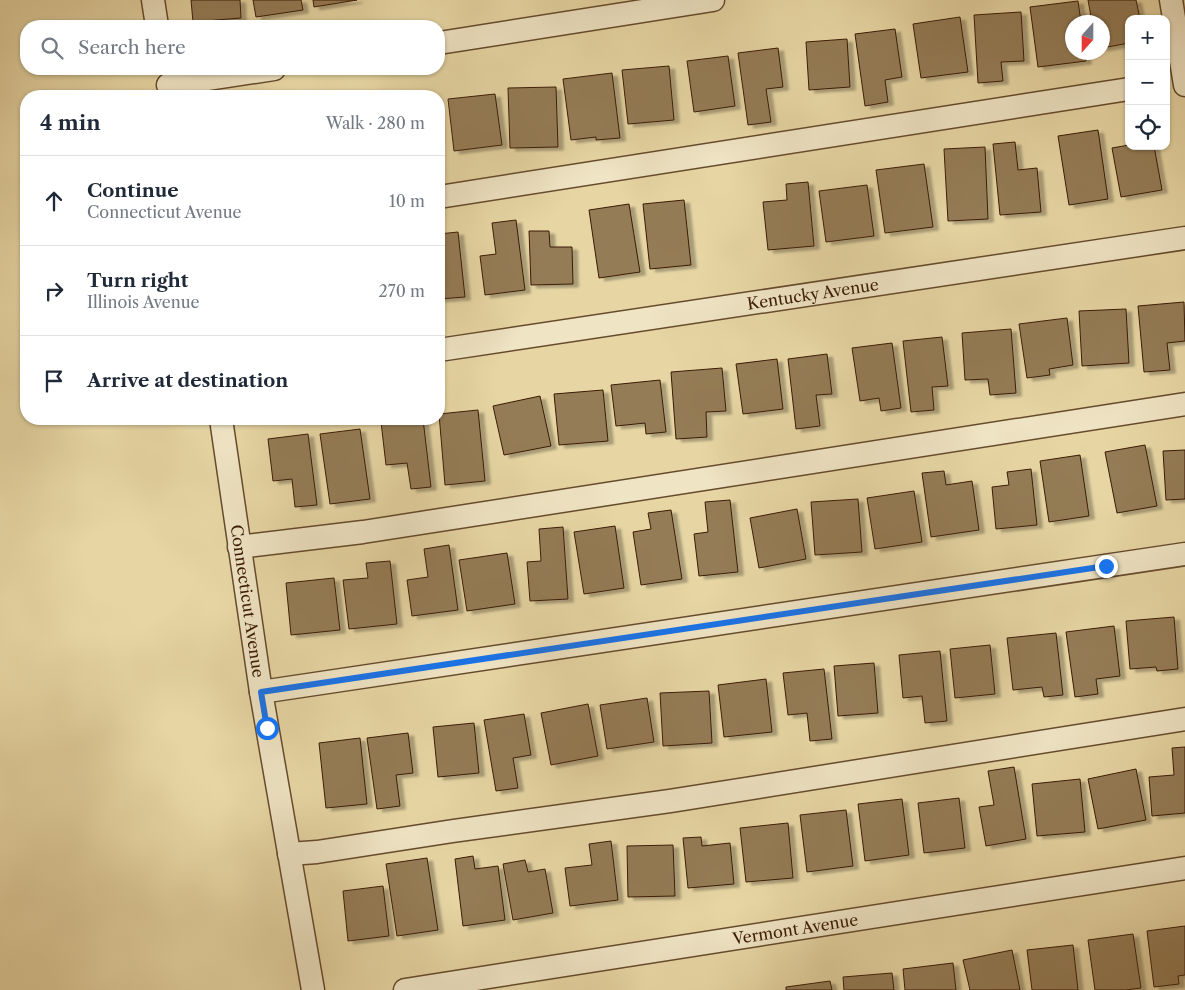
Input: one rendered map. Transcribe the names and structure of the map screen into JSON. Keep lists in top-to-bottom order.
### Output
{
  "streets": {
    "street": ["Kentucky Avenue", "Connecticut Avenue", "Vermont Avenue"]
  },
  "north": "bottom",
  "page": {
    "map_buttons": ["+", "−"],
    "search": "Search here",
    "heading": ["4 min", "Walk · 280 m"],
    "list": [
      ["Continue", "Connecticut Avenue", "10 m"],
      ["Turn right", "Illinois Avenue", "270 m"],
      "Arrive at destination"
    ]
  }
}
